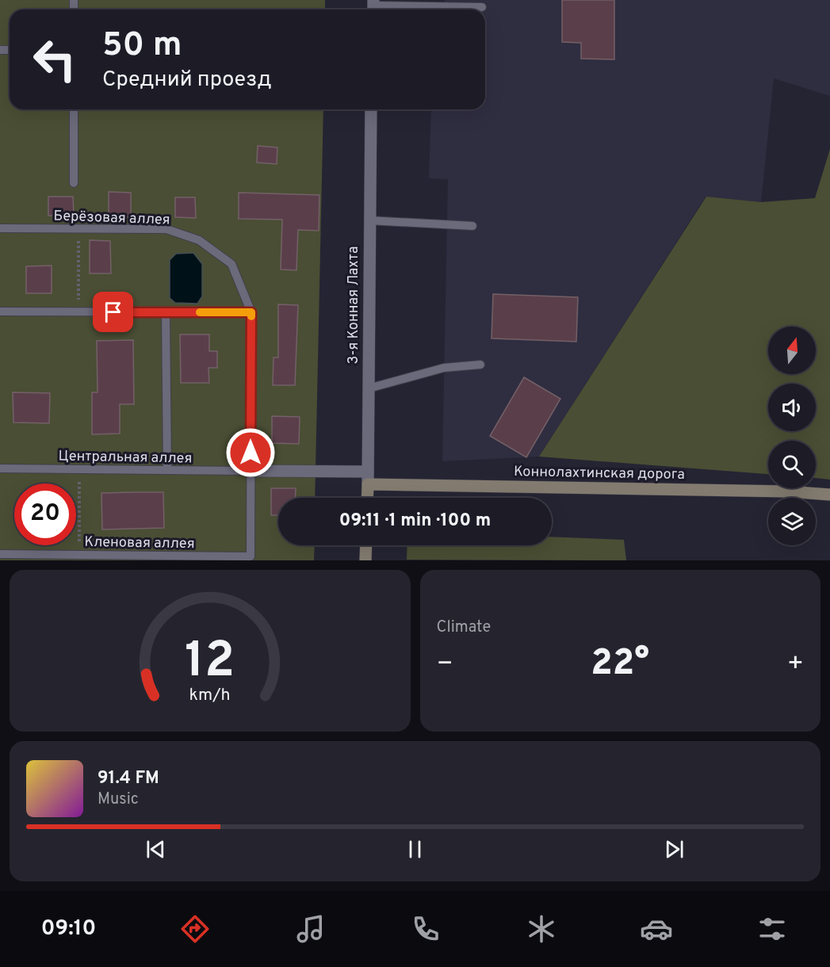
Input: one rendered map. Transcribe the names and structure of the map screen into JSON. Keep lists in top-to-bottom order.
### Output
{
  "streets": {
    "main road": ["3-я Конная Лахта", "Коннолахтинская дорога"],
    "lane": ["Берёзовая аллея", "Центральная аллея", "Кленовая аллея"]
  },
  "crossings": [
    ["Берёзовая аллея", "Центральная аллея"],
    ["Берёзовая аллея", "Кленовая аллея"],
    ["3-я Конная Лахта", "Коннолахтинская дорога"]
  ],
  "north": "top",
  "page": {
    "turn": ["50 m", "Средний проезд"],
    "limit": "20",
    "trip": "09:11 · 1 min · 100 m",
    "tile": "Climate",
    "heat": ["−", "22°", "+"],
    "song": ["91.4 FM", "Music"],
    "tabs": "09:10",
    "gauge": ["12", "km/h"]
  }
}
